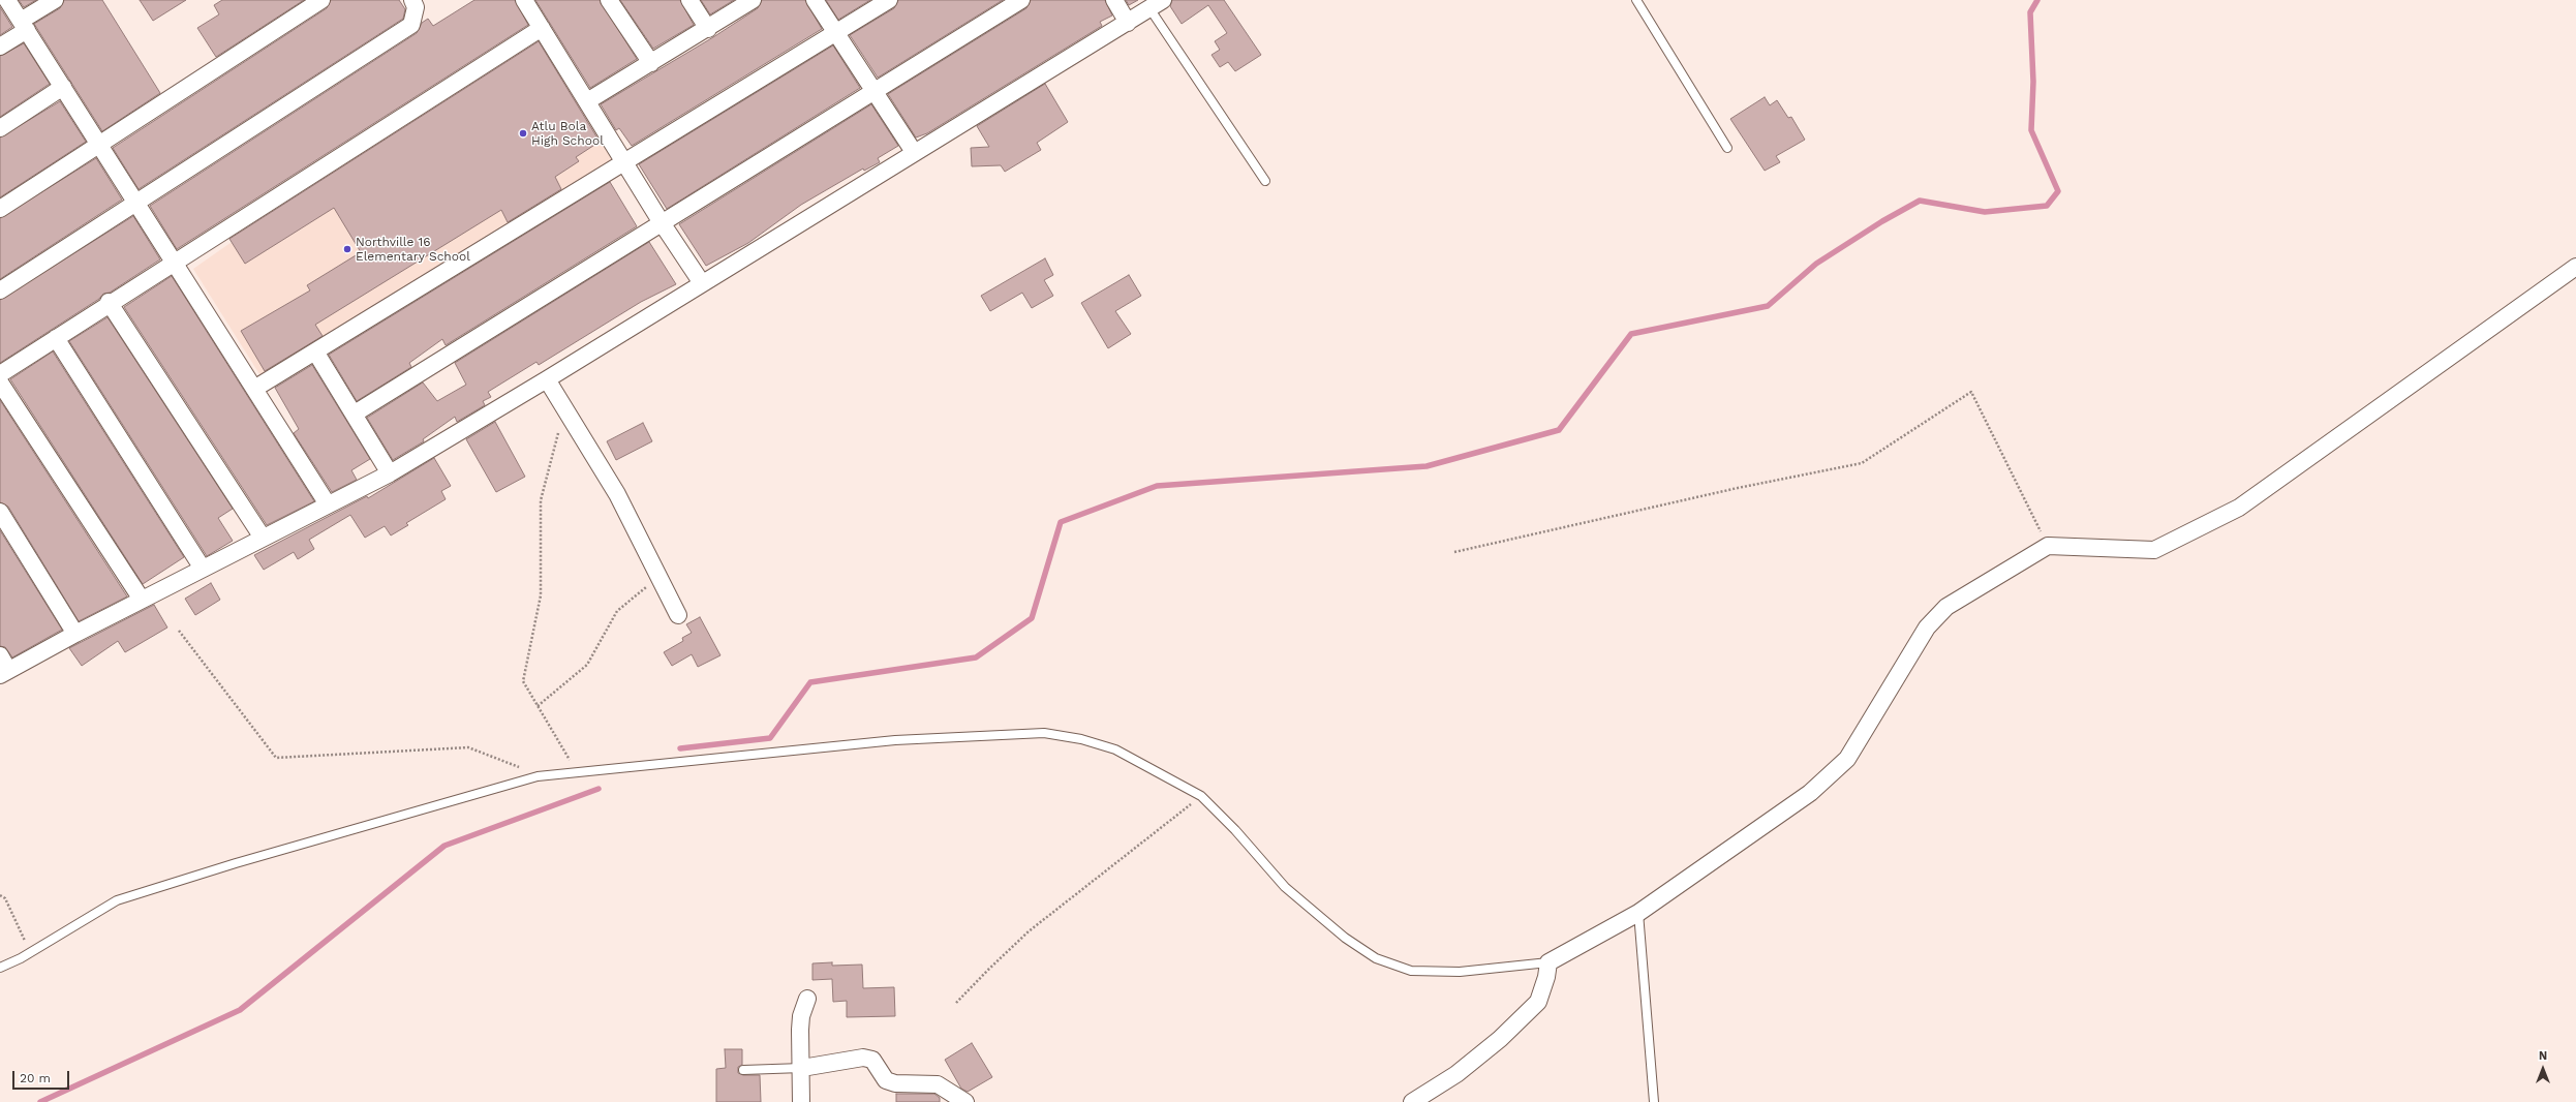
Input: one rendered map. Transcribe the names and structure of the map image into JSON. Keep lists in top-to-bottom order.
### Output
{
  "places": ["Atlu Bola High School", "Northville 16 Elementary School"],
  "scale_bar": "20 m",
  "north": "top"
}
